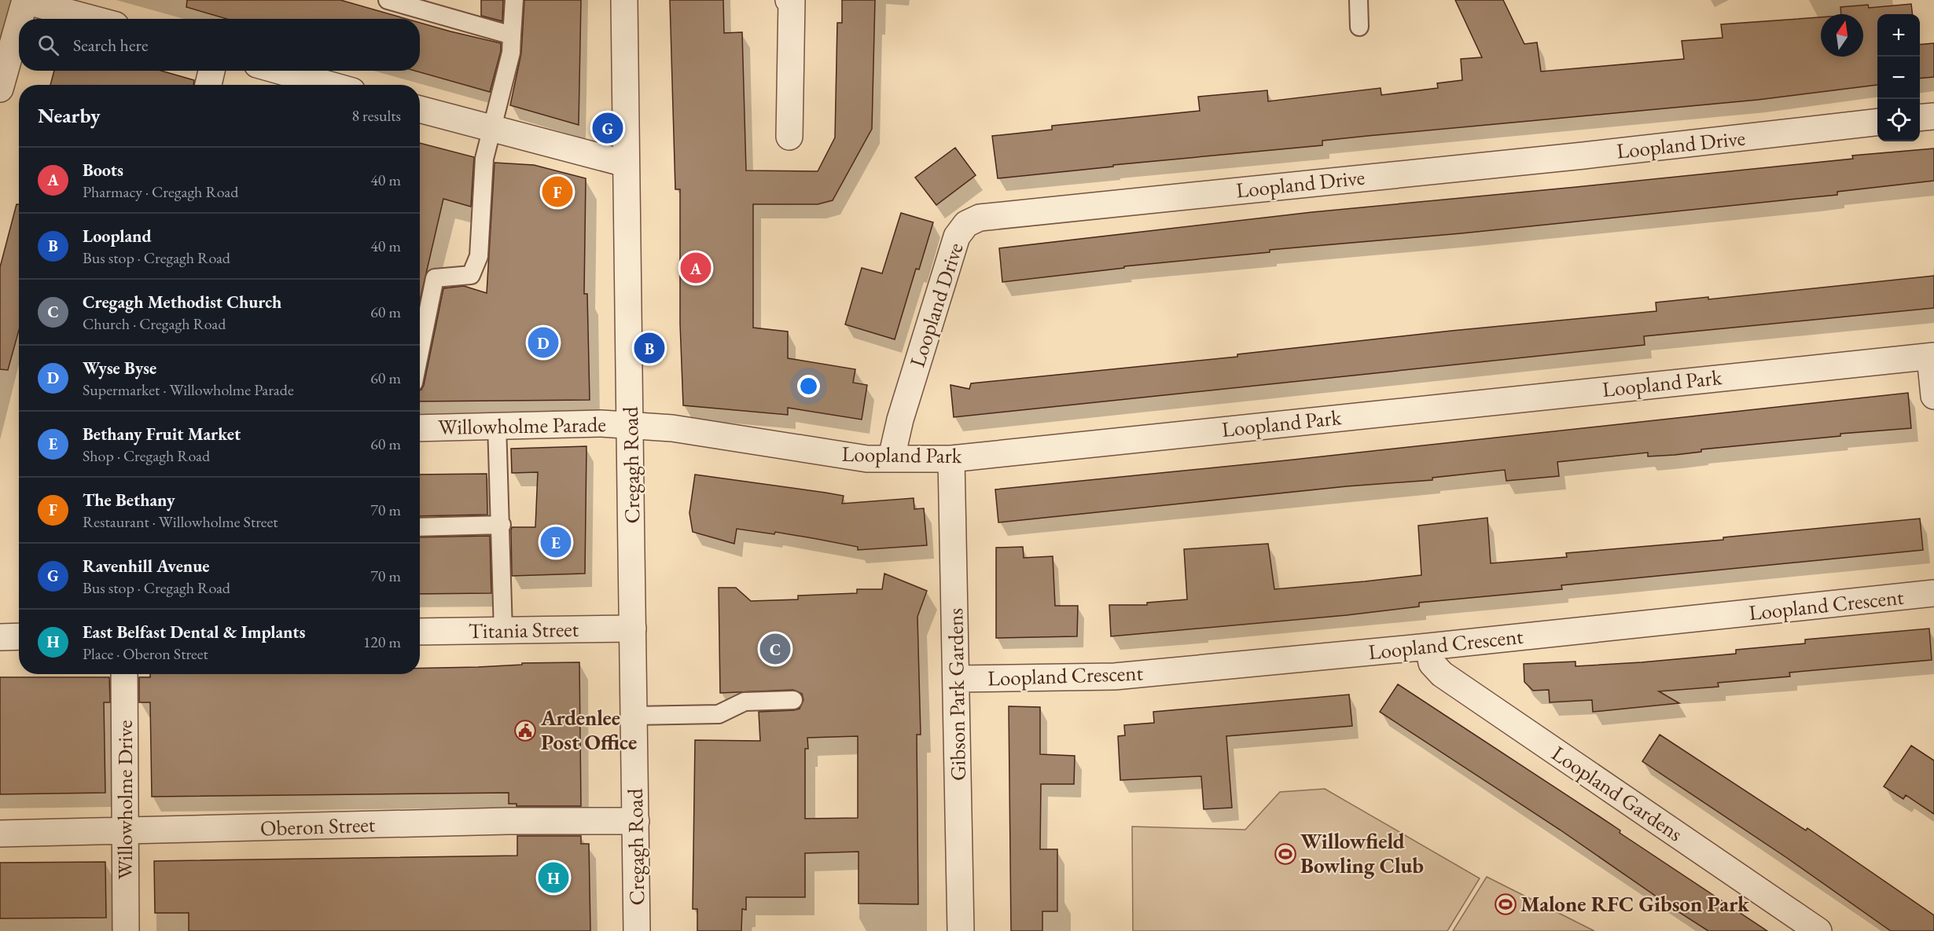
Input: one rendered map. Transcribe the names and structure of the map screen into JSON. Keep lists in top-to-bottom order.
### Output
{
  "streets": {
    "street": [
      "Loopland Drive",
      "Loopland Park",
      "Willowholme Parade",
      "Cregagh Road",
      "Loopland Crescent",
      "Titania Street",
      "Gibson Park Gardens",
      "Loopland Gardens",
      "Willowholme Drive",
      "Oberon Street"
    ]
  },
  "crossings": [
    ["Loopland Drive", "Loopland Park"],
    ["Loopland Park", "Willowholme Parade"],
    ["Loopland Park", "Cregagh Road"],
    ["Loopland Park", "Gibson Park Gardens"],
    ["Willowholme Parade", "Cregagh Road"],
    ["Cregagh Road", "Titania Street"],
    ["Cregagh Road", "Oberon Street"],
    ["Loopland Crescent", "Gibson Park Gardens"],
    ["Loopland Crescent", "Loopland Gardens"],
    ["Willowholme Drive", "Oberon Street"]
  ],
  "places": {
    "public building": ["Ardenlee Post Office"],
    "sports": ["Willowfield Bowling Club", "Malone RFC Gibson Park"]
  },
  "north": "top",
  "page": {
    "map_buttons": ["+", "−"],
    "search": "Search here",
    "heading": ["Nearby", "8 results"],
    "pins": [
      "G",
      "F",
      "A",
      "D",
      "B",
      "E",
      "C",
      "H"
    ],
    "list": [
      {
        "mark": "A",
        "name": "Boots",
        "note": "Pharmacy · Cregagh Road",
        "value": "40 m"
      },
      {
        "mark": "B",
        "name": "Loopland",
        "note": "Bus stop · Cregagh Road",
        "value": "40 m"
      },
      {
        "mark": "C",
        "name": "Cregagh Methodist Church",
        "note": "Church · Cregagh Road",
        "value": "60 m"
      },
      {
        "mark": "D",
        "name": "Wyse Byse",
        "note": "Supermarket · Willowholme Parade",
        "value": "60 m"
      },
      {
        "mark": "E",
        "name": "Bethany Fruit Market",
        "note": "Shop · Cregagh Road",
        "value": "60 m"
      },
      {
        "mark": "F",
        "name": "The Bethany",
        "note": "Restaurant · Willowholme Street",
        "value": "70 m"
      },
      {
        "mark": "G",
        "name": "Ravenhill Avenue",
        "note": "Bus stop · Cregagh Road",
        "value": "70 m"
      },
      {
        "mark": "H",
        "name": "East Belfast Dental & Implants",
        "note": "Place · Oberon Street",
        "value": "120 m"
      }
    ]
  }
}
